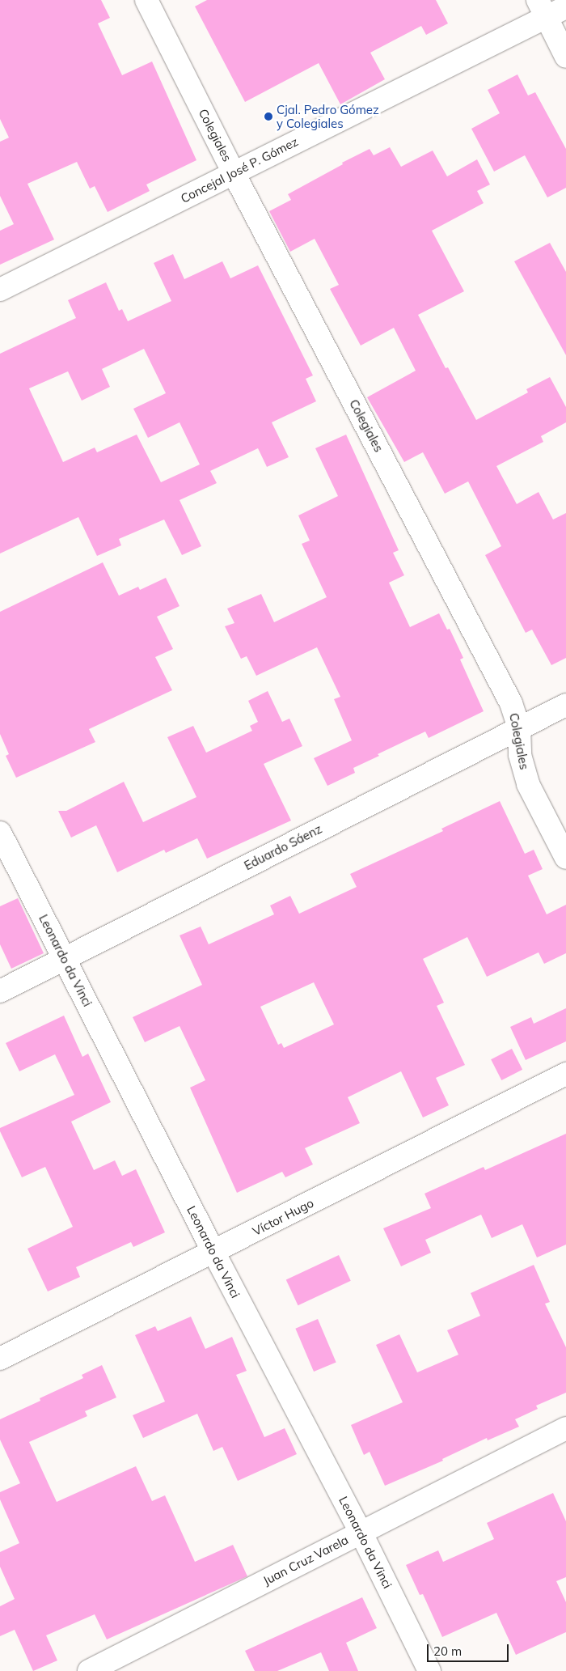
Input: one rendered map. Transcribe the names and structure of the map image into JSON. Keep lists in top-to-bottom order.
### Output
{
  "streets": {
    "street": [
      "Colegiales",
      "Concejal José P. Gómez",
      "Eduardo Sáenz",
      "Leonardo da Vinci",
      "Víctor Hugo",
      "Juan Cruz Varela"
    ]
  },
  "crossings": [
    ["Colegiales", "Concejal José P. Gómez"],
    ["Colegiales", "Eduardo Sáenz"],
    ["Eduardo Sáenz", "Leonardo da Vinci"],
    ["Leonardo da Vinci", "Víctor Hugo"],
    ["Leonardo da Vinci", "Juan Cruz Varela"]
  ],
  "places": ["Cjal. Pedro Gómez y Colegiales"],
  "scale_bar": "20 m"
}
